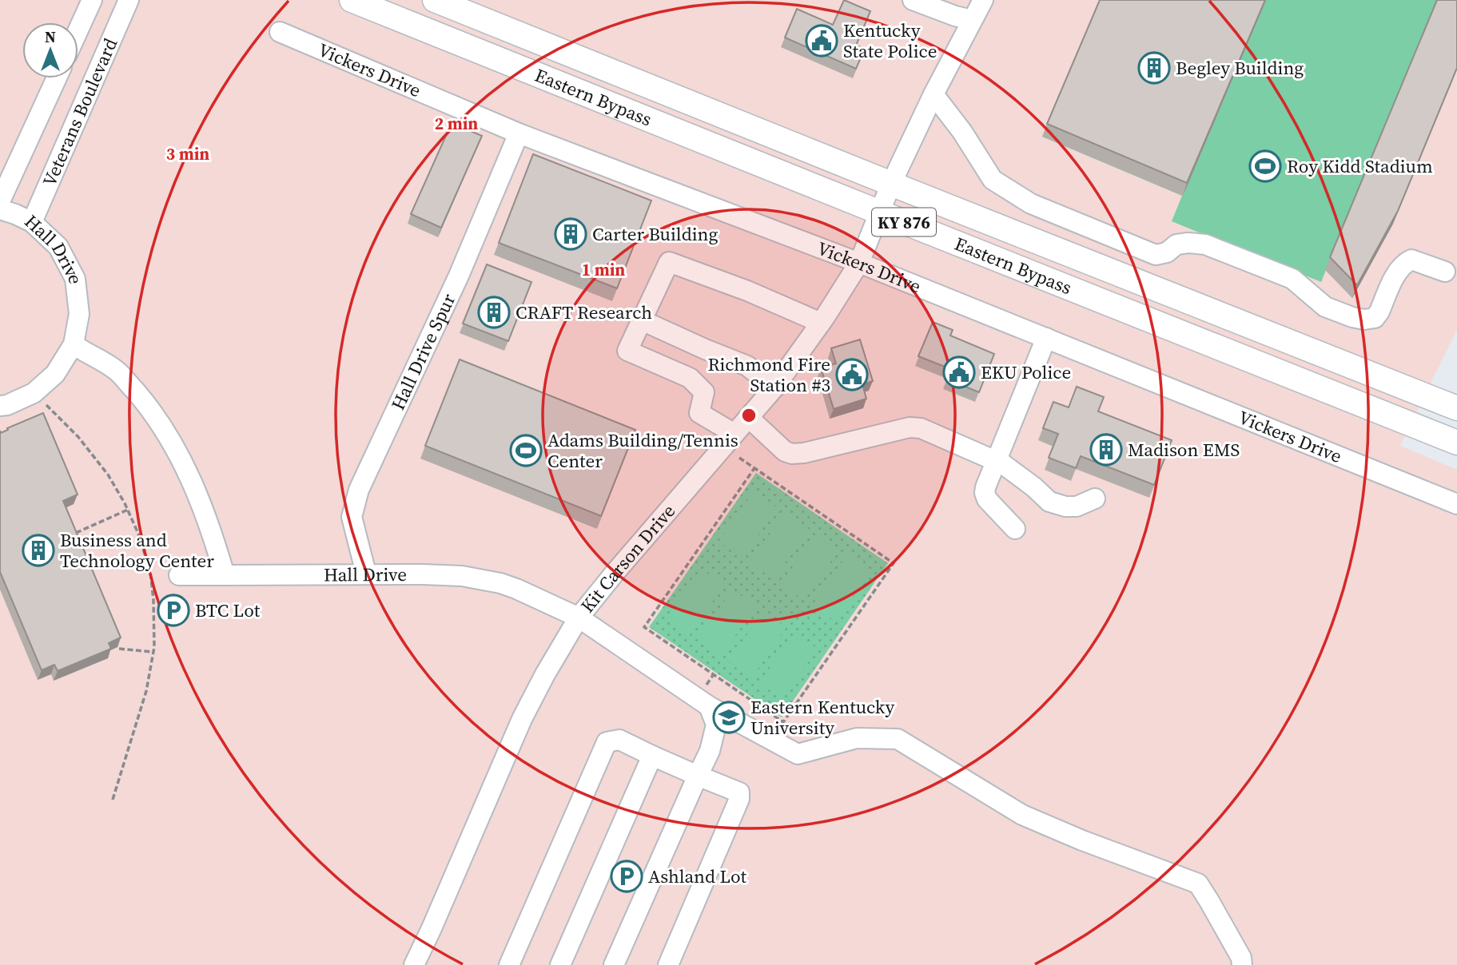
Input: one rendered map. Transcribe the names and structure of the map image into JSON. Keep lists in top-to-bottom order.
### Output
{
  "streets": {
    "main road": ["Eastern Bypass", "KY 876"],
    "street": [
      "Vickers Drive",
      "Veterans Boulevard",
      "Hall Drive",
      "Hall Drive Spur",
      "Kit Carson Drive"
    ]
  },
  "crossings": [
    ["Vickers Drive", "Hall Drive Spur"],
    ["Vickers Drive", "Kit Carson Drive"],
    ["Eastern Bypass", "Kit Carson Drive"],
    ["Veterans Boulevard", "Hall Drive"],
    ["Hall Drive", "Hall Drive Spur"],
    ["Hall Drive", "Kit Carson Drive"]
  ],
  "places": {
    "public building": ["Kentucky State Police", "EKU Police", "Richmond Fire Station #3"],
    "building": [
      "Begley Building",
      "Carter Building",
      "CRAFT Research",
      "Madison EMS",
      "Business and Technology Center"
    ],
    "sports": ["Roy Kidd Stadium", "Adams Building/Tennis Center"],
    "parking": ["BTC Lot", "Ashland Lot"],
    "school or university": ["Eastern Kentucky University"]
  },
  "north": "top",
  "rings": ["2 min", "3 min", "1 min"]
}
